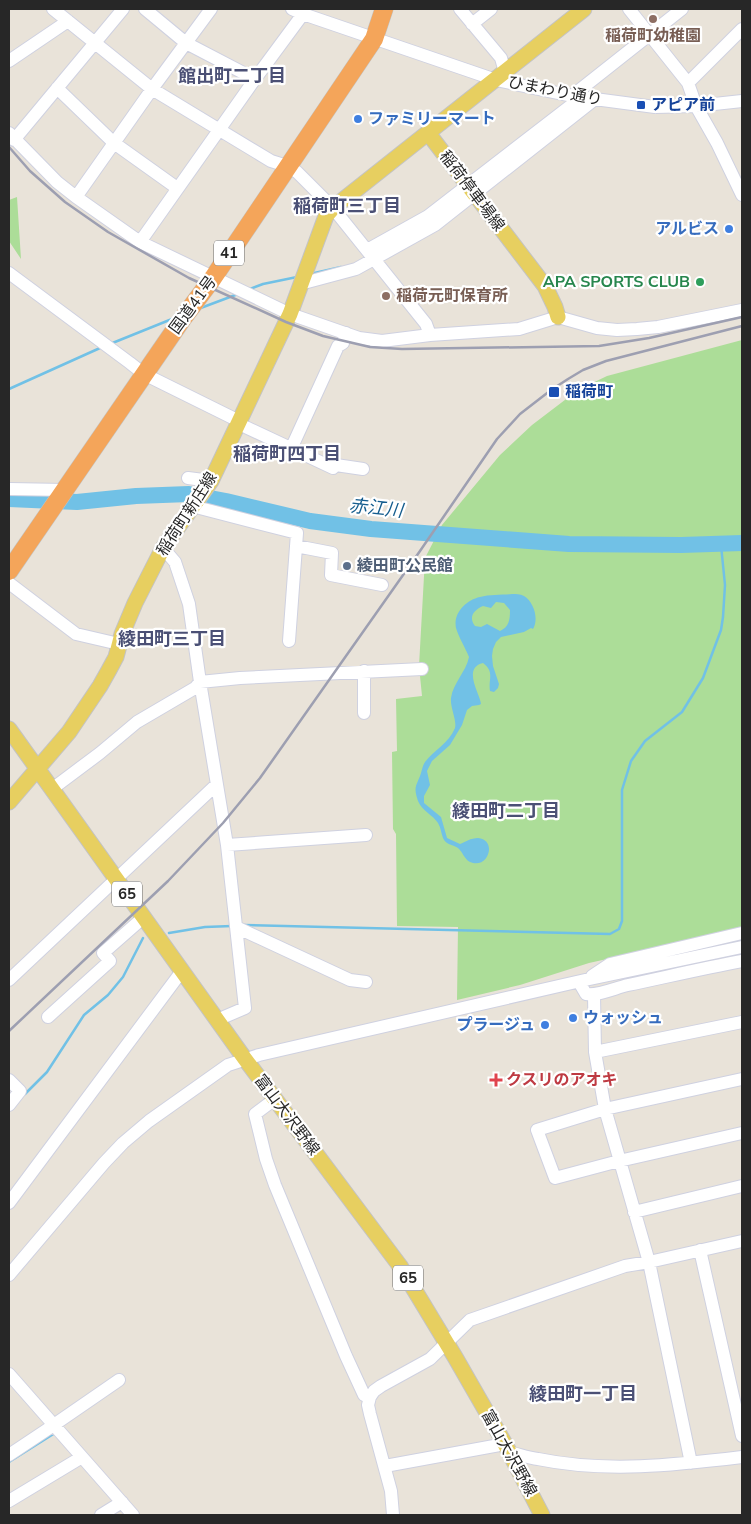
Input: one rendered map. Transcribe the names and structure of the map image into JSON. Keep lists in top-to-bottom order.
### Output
{
  "streets": {
    "highway": ["41", "国道41号"],
    "main road": [
      "稲荷停車場線",
      "稲荷町新庄線",
      "65",
      "富山大沢野線"
    ],
    "street": ["ひまわり通り"]
  },
  "crossings": [
    ["ひまわり通り", "国道41号"],
    ["稲荷停車場線", "稲荷町新庄線"],
    ["稲荷町新庄線", "富山大沢野線"]
  ],
  "districts": [
    "館出町二丁目",
    "稲荷町三丁目",
    "稲荷町四丁目",
    "綾田町三丁目",
    "綾田町二丁目",
    "綾田町一丁目"
  ],
  "water": ["赤江川"],
  "places": {
    "other": [
      "稲荷町幼稚園",
      "ファミリーマート",
      "アルビス",
      "APA SPORTS CLUB",
      "稲荷元町保育所",
      "綾田町公民館",
      "ウォッシュ",
      "プラージュ"
    ],
    "transit": ["アピア前", "稲荷町"],
    "health": ["クスリのアオキ"]
  }
}
